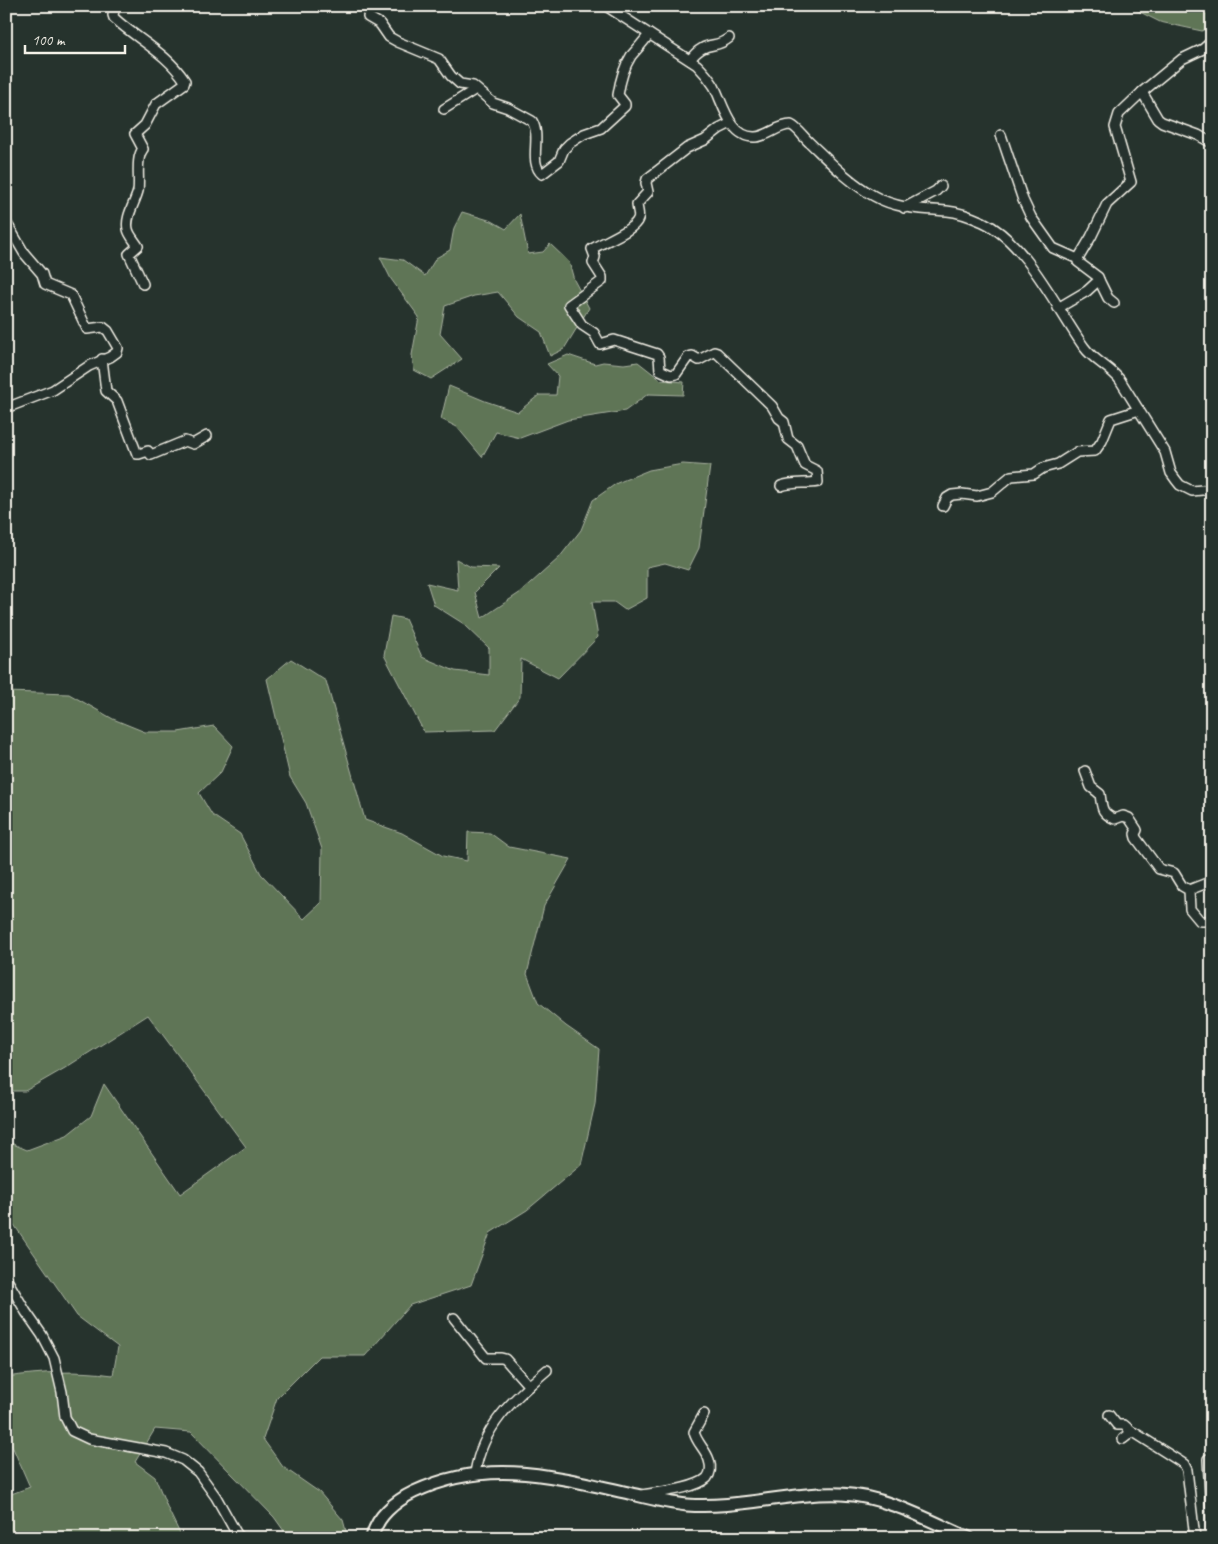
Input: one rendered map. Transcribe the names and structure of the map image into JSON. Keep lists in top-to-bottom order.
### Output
{
  "scale_bar": "100 m"
}
